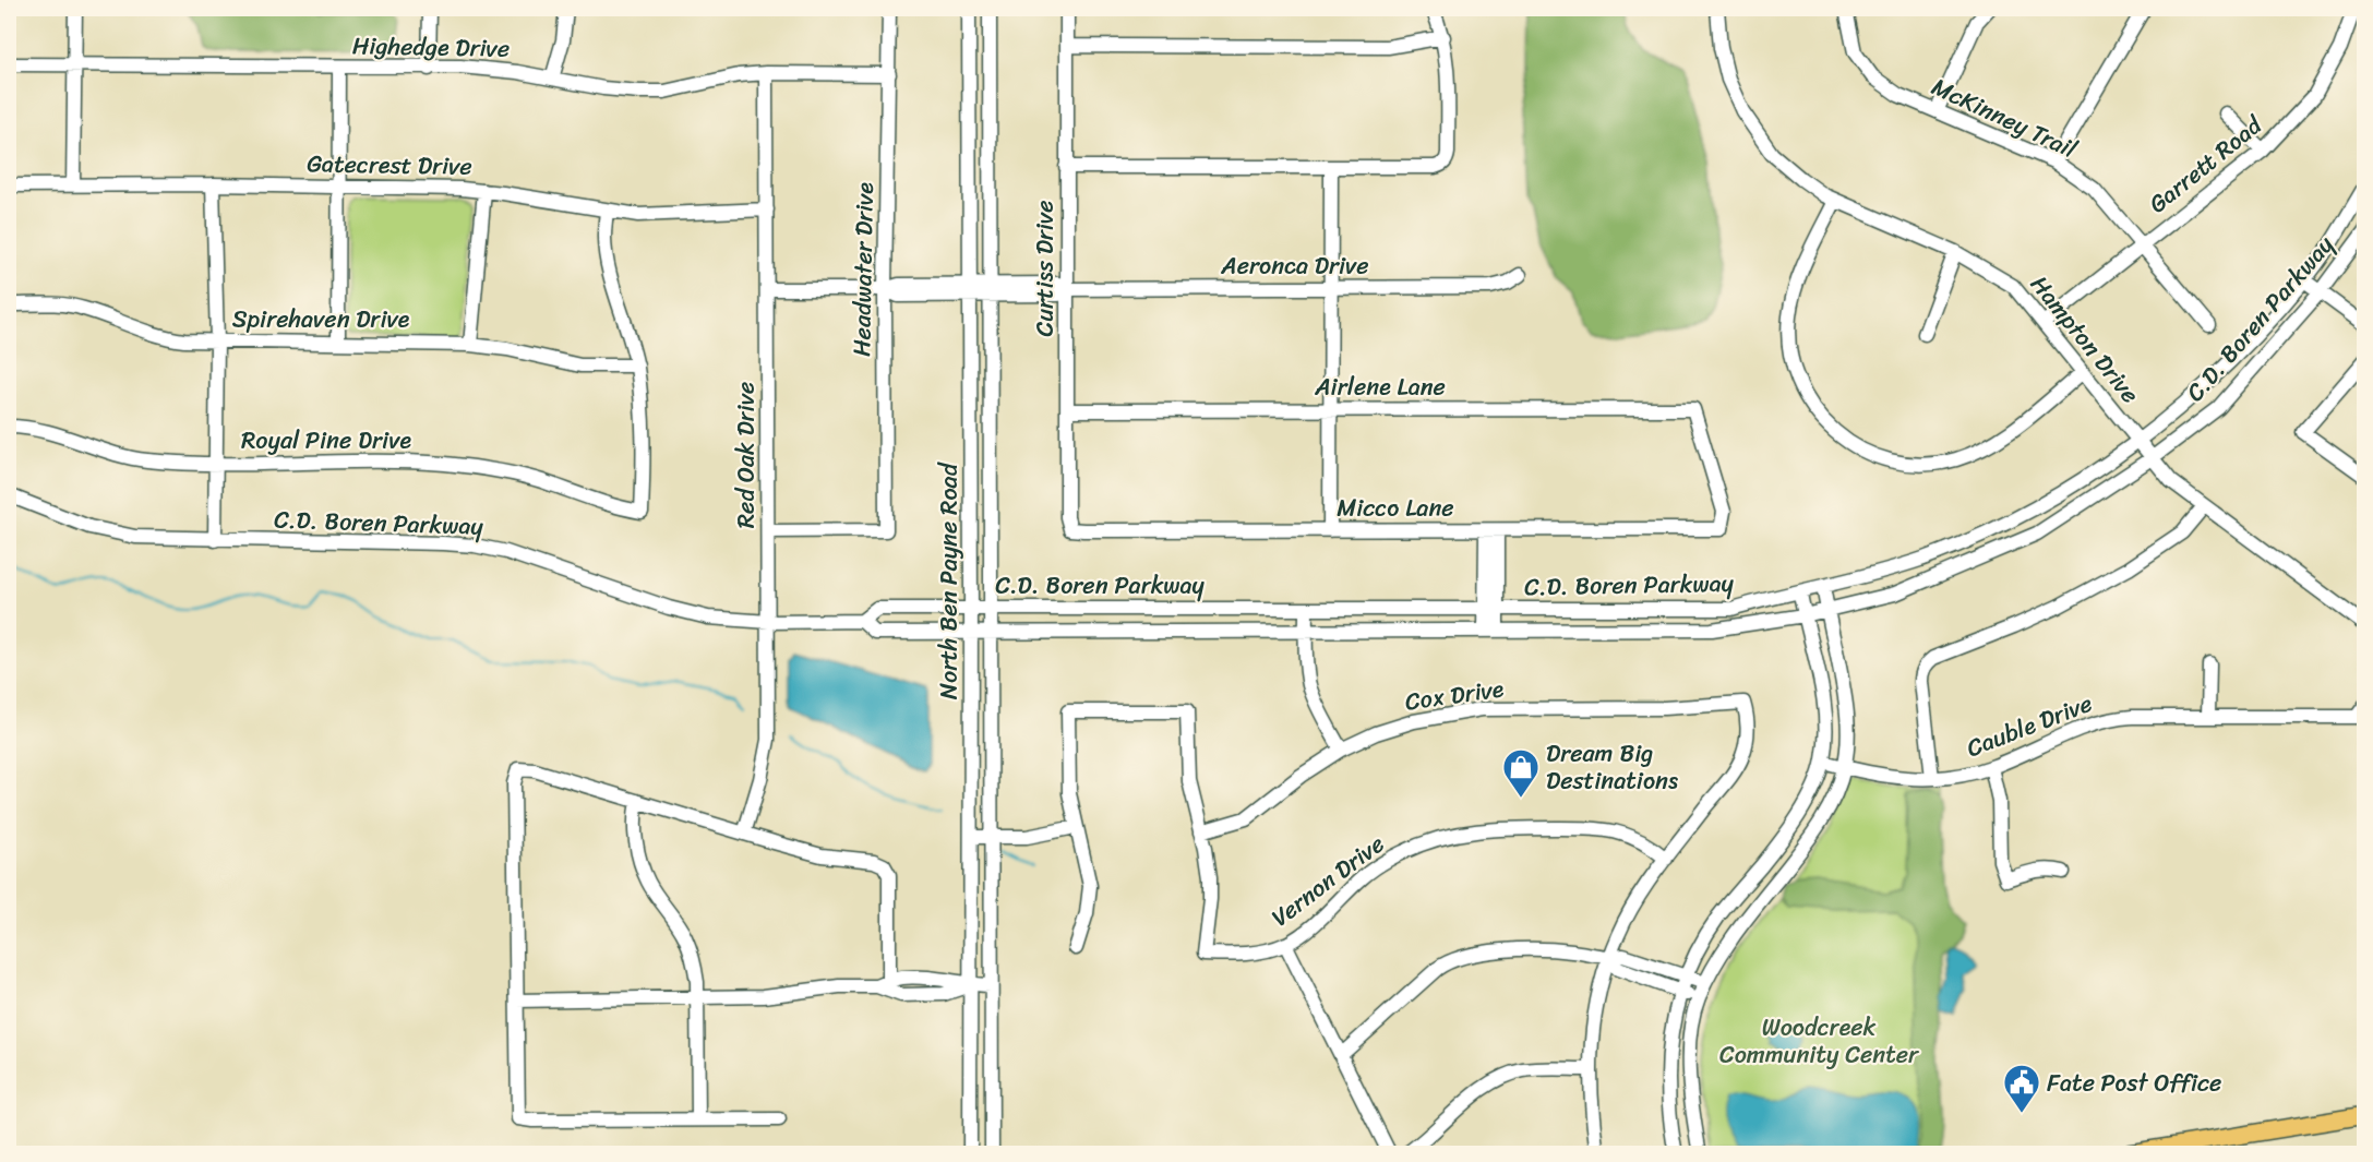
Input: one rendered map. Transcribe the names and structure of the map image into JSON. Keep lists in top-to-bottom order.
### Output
{
  "streets": {
    "street": [
      "Highedge Drive",
      "McKinney Trail",
      "Gatecrest Drive",
      "Garrett Road",
      "Aeronca Drive",
      "Curtiss Drive",
      "Headwater Drive",
      "Spirehaven Drive",
      "C.D. Boren Parkway",
      "Hampton Drive",
      "Airlene Lane",
      "Royal Pine Drive",
      "Red Oak Drive",
      "Micco Lane",
      "North Ben Payne Road",
      "Cox Drive",
      "Cauble Drive",
      "Vernon Drive"
    ]
  },
  "crossings": [
    ["Highedge Drive", "Headwater Drive"],
    ["Highedge Drive", "Red Oak Drive"],
    ["McKinney Trail", "Garrett Road"],
    ["Gatecrest Drive", "Red Oak Drive"],
    ["Garrett Road", "Hampton Drive"],
    ["Aeronca Drive", "Curtiss Drive"],
    ["Aeronca Drive", "Headwater Drive"],
    ["Aeronca Drive", "Red Oak Drive"],
    ["Aeronca Drive", "North Ben Payne Road"],
    ["Curtiss Drive", "Airlene Lane"],
    ["Curtiss Drive", "Micco Lane"],
    ["Headwater Drive", "Red Oak Drive"],
    ["Spirehaven Drive", "Royal Pine Drive"],
    ["C.D. Boren Parkway", "Hampton Drive"],
    ["C.D. Boren Parkway", "Red Oak Drive"],
    ["C.D. Boren Parkway", "North Ben Payne Road"],
    ["Airlene Lane", "Micco Lane"],
    ["Cox Drive", "Vernon Drive"]
  ],
  "parks": ["Woodcreek Community Center"],
  "places": {
    "shop": ["Dream Big Destinations"],
    "public building": ["Fate Post Office"]
  }
}
